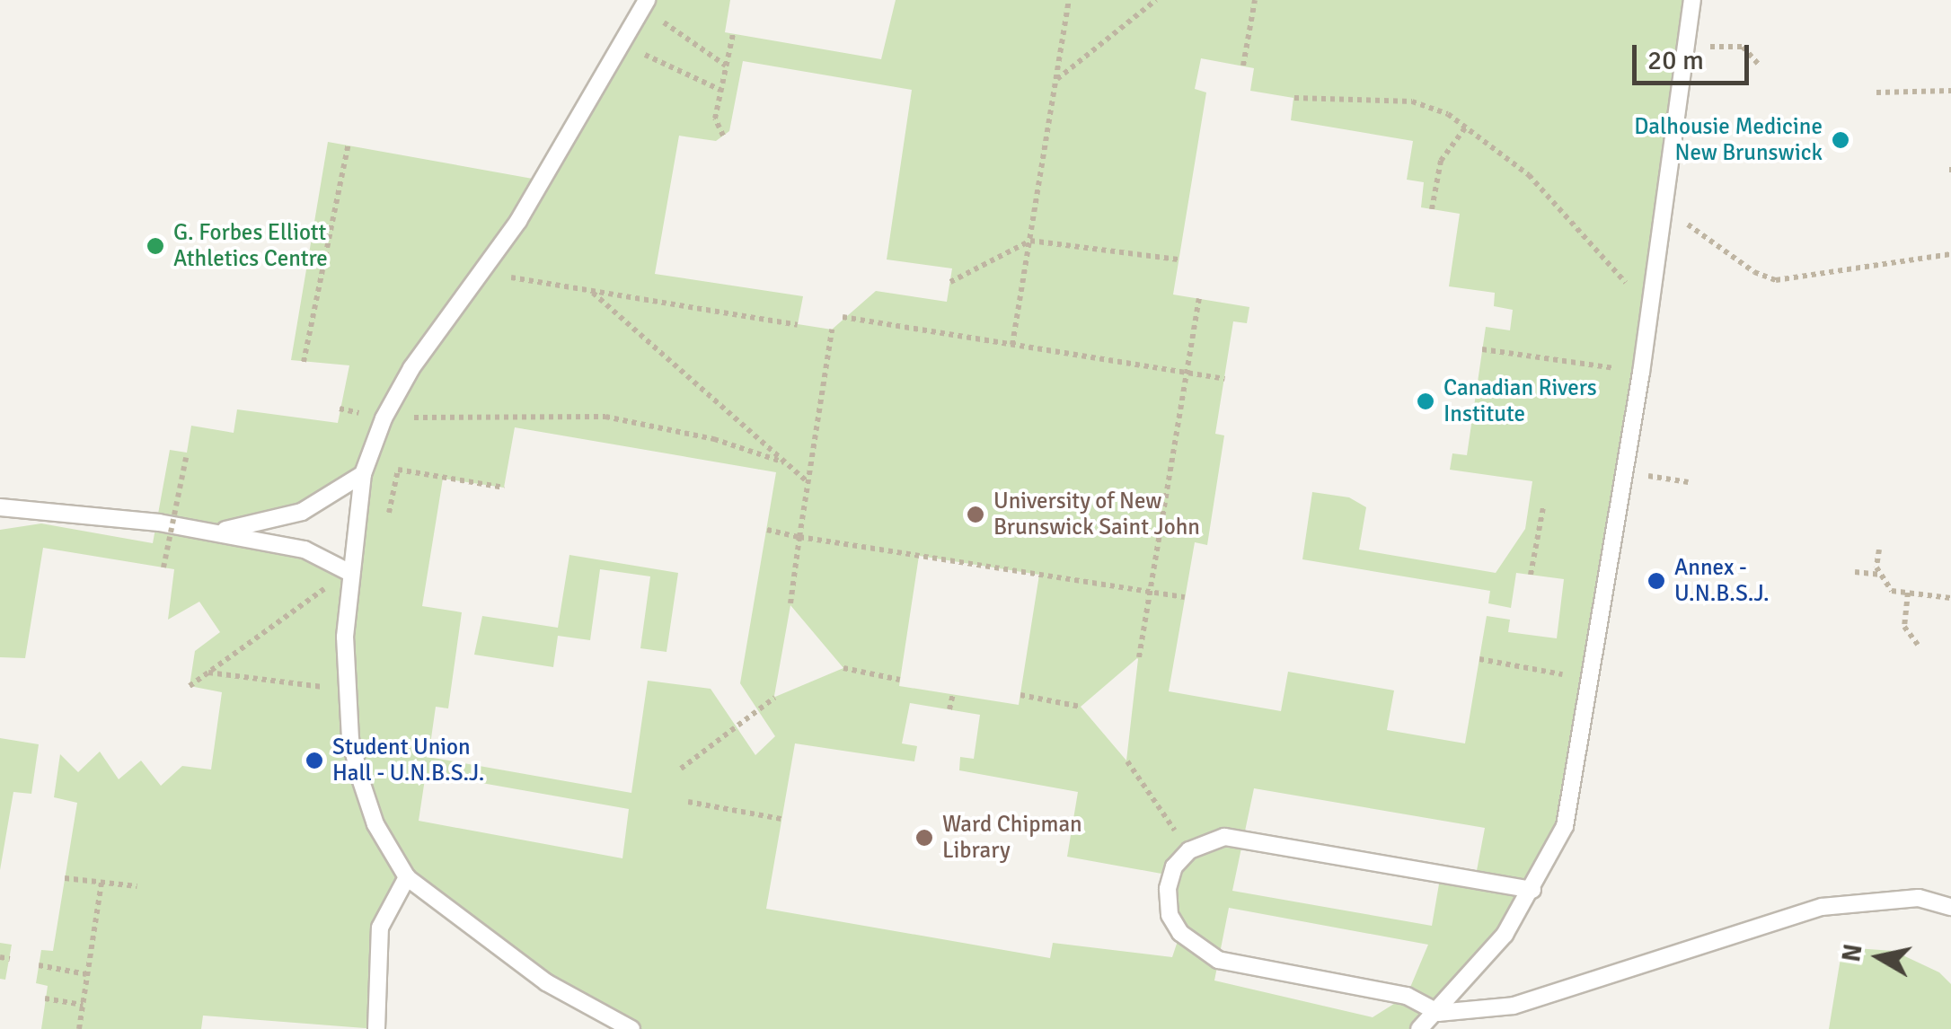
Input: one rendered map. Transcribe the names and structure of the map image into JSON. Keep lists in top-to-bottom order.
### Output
{
  "places": [
    "Dalhousie Medicine New Brunswick",
    "G. Forbes Elliott Athletics Centre",
    "Canadian Rivers Institute",
    "University of New Brunswick Saint John",
    "Annex - U.N.B.S.J.",
    "Student Union Hall - U.N.B.S.J.",
    "Ward Chipman Library"
  ],
  "scale_bar": "20 m",
  "north": "left"
}
